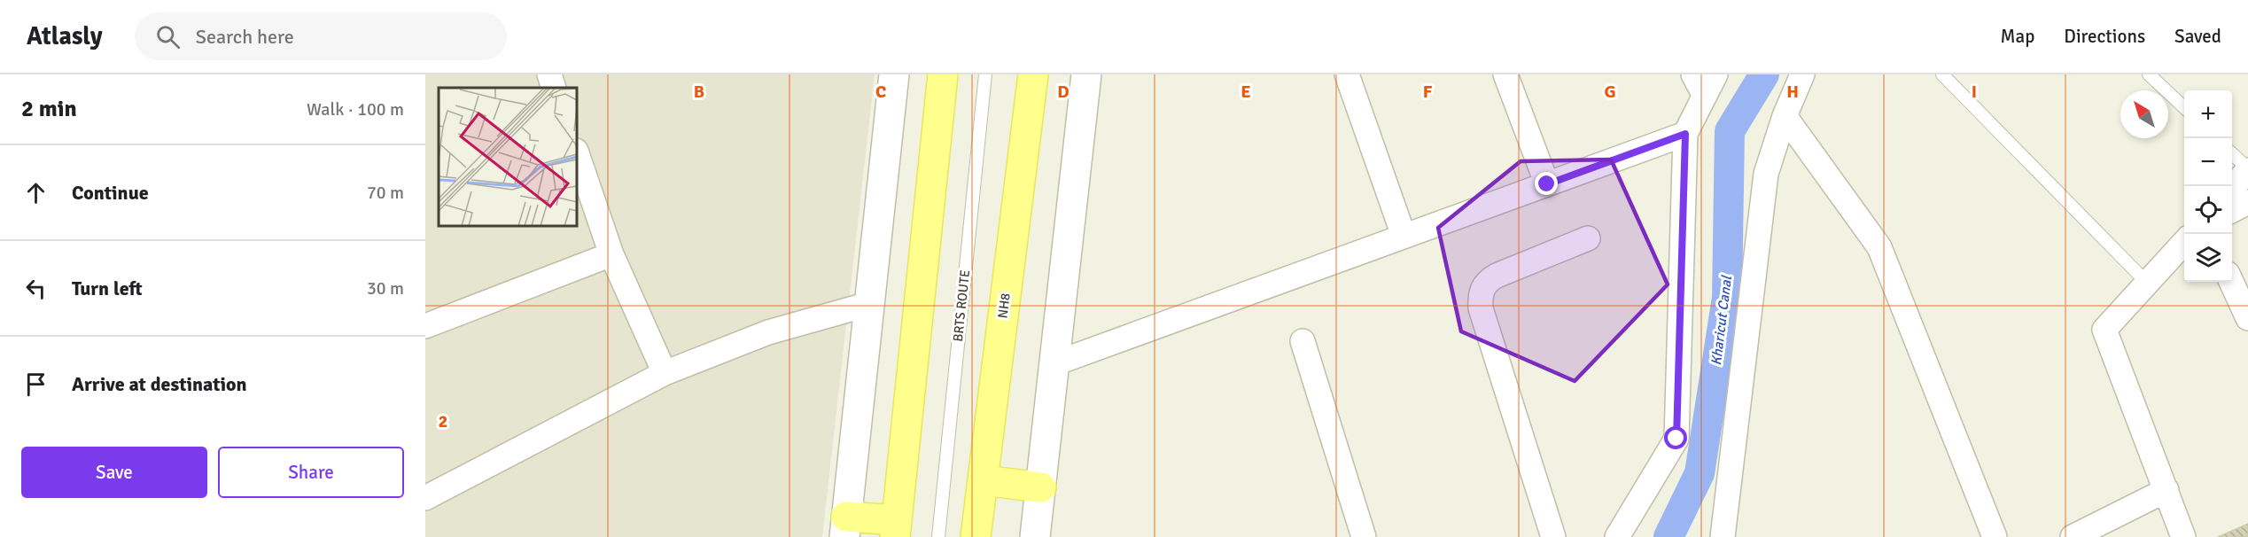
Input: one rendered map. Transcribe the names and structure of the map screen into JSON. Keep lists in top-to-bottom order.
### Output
{
  "streets": {
    "main road": ["NH8"],
    "lane": ["BRTS ROUTE"]
  },
  "water": ["Kharicut Canal"],
  "north": "top left",
  "page": {
    "header": "Atlasly",
    "search": "Search here",
    "nav": ["Map", "Directions", "Saved"],
    "heading": ["2 min", "Walk · 100 m"],
    "map_buttons": ["+", "−"],
    "list": [
      ["Continue", "70 m"],
      ["Turn left", "30 m"],
      "Arrive at destination"
    ],
    "buttons": ["Save", "Share"]
  },
  "grid": {
    "columns": [
      "B",
      "C",
      "D",
      "E",
      "F",
      "G",
      "H",
      "I"
    ],
    "rows": ["2"]
  }
}
